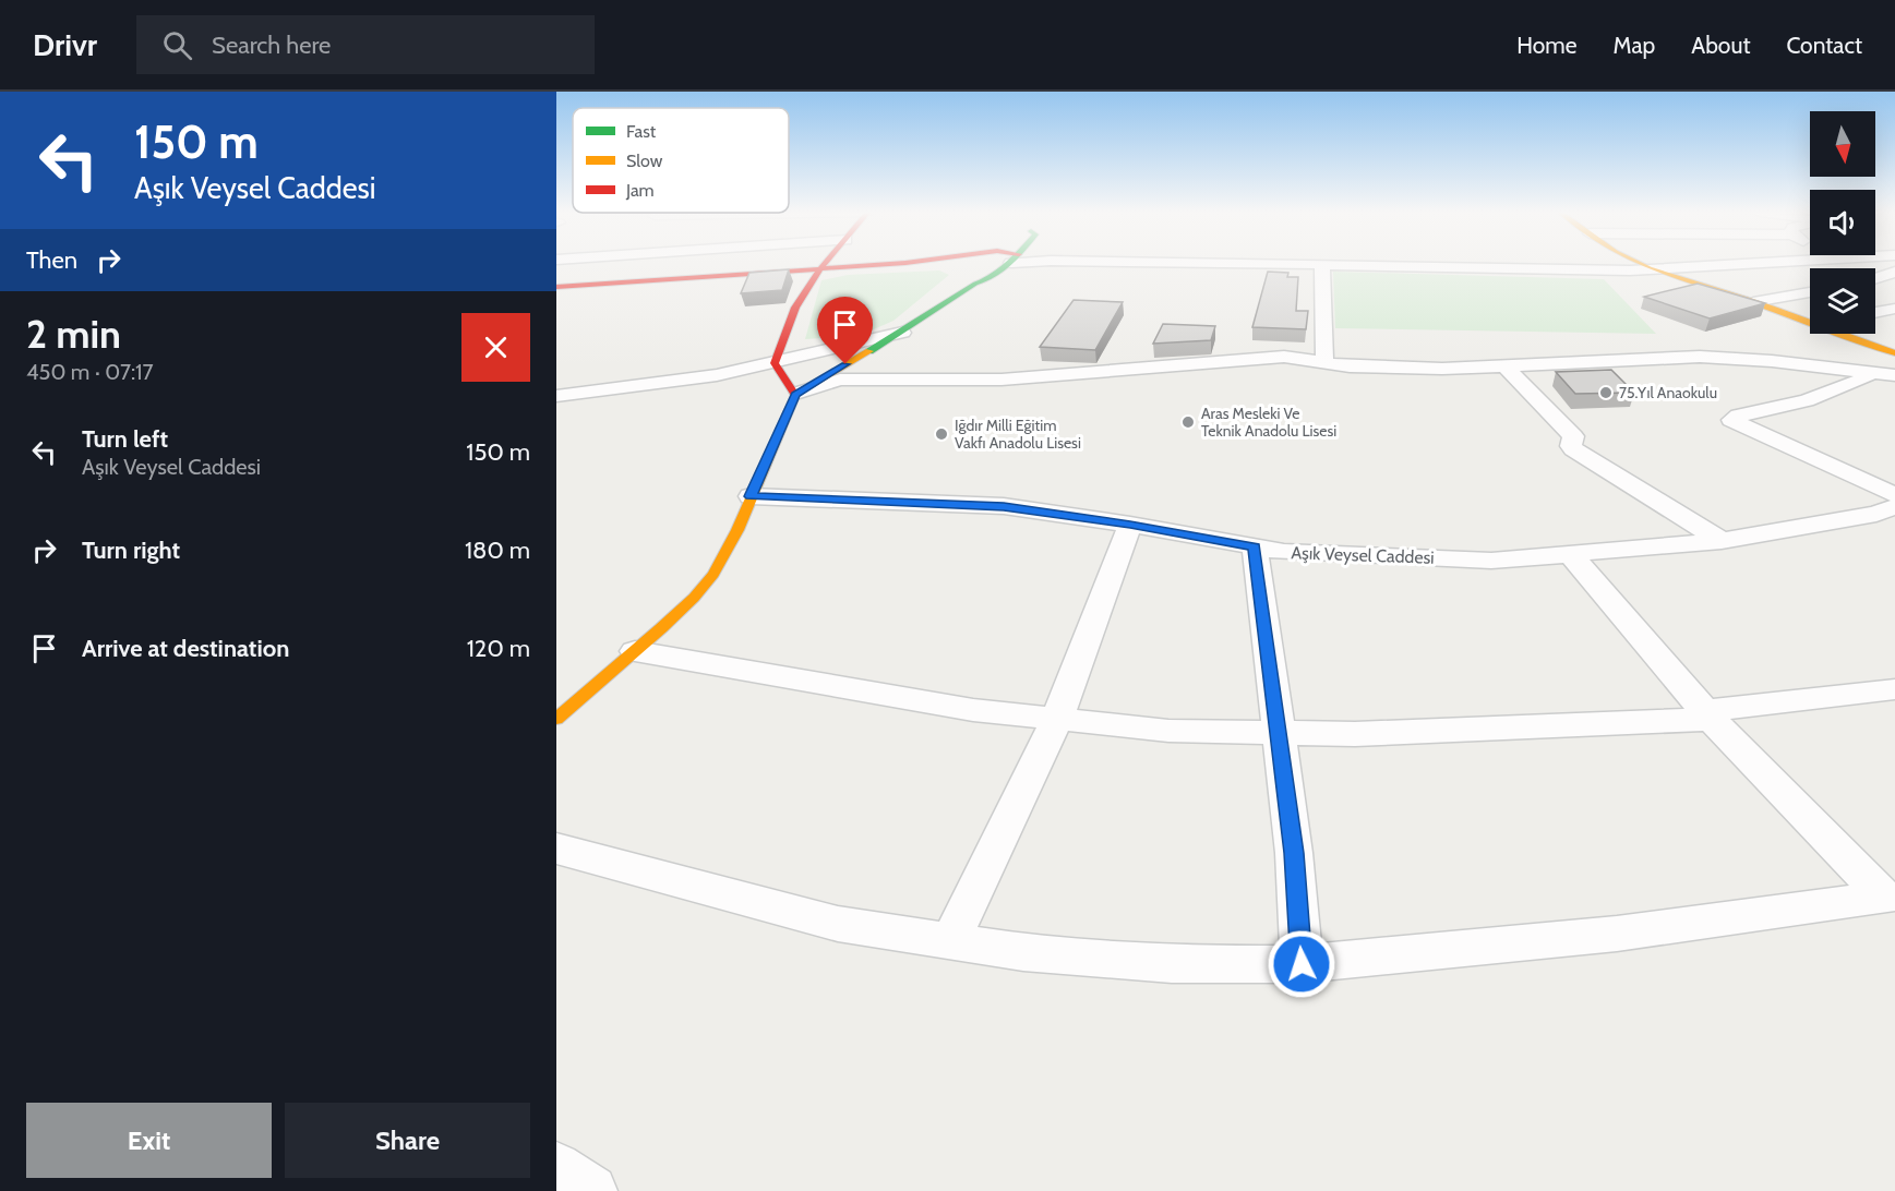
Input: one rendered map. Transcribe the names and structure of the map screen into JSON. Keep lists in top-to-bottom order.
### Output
{
  "streets": {
    "street": ["Aşık Veysel Caddesi"]
  },
  "places": ["75.Yıl Anaokulu", "Aras Mesleki Ve Teknik Anadolu Lisesi", "Iğdır Milli Eğitim Vakfı Anadolu Lisesi"],
  "legend": ["Fast", "Slow", "Jam"],
  "north": "bottom",
  "page": {
    "header": "Drivr",
    "search": "Search here",
    "nav": [
      "Home",
      "Map",
      "About",
      "Contact"
    ],
    "turn": ["150 m", "Aşık Veysel Caddesi"],
    "then": "Then",
    "heading": ["2 min", "450 m · 07:17"],
    "list": [
      {
        "name": "Turn left",
        "note": "Aşık Veysel Caddesi",
        "value": "150 m"
      },
      {
        "name": "Turn right",
        "value": "180 m"
      },
      {
        "name": "Arrive at destination",
        "value": "120 m"
      }
    ],
    "buttons": ["Exit", "Share"]
  }
}
